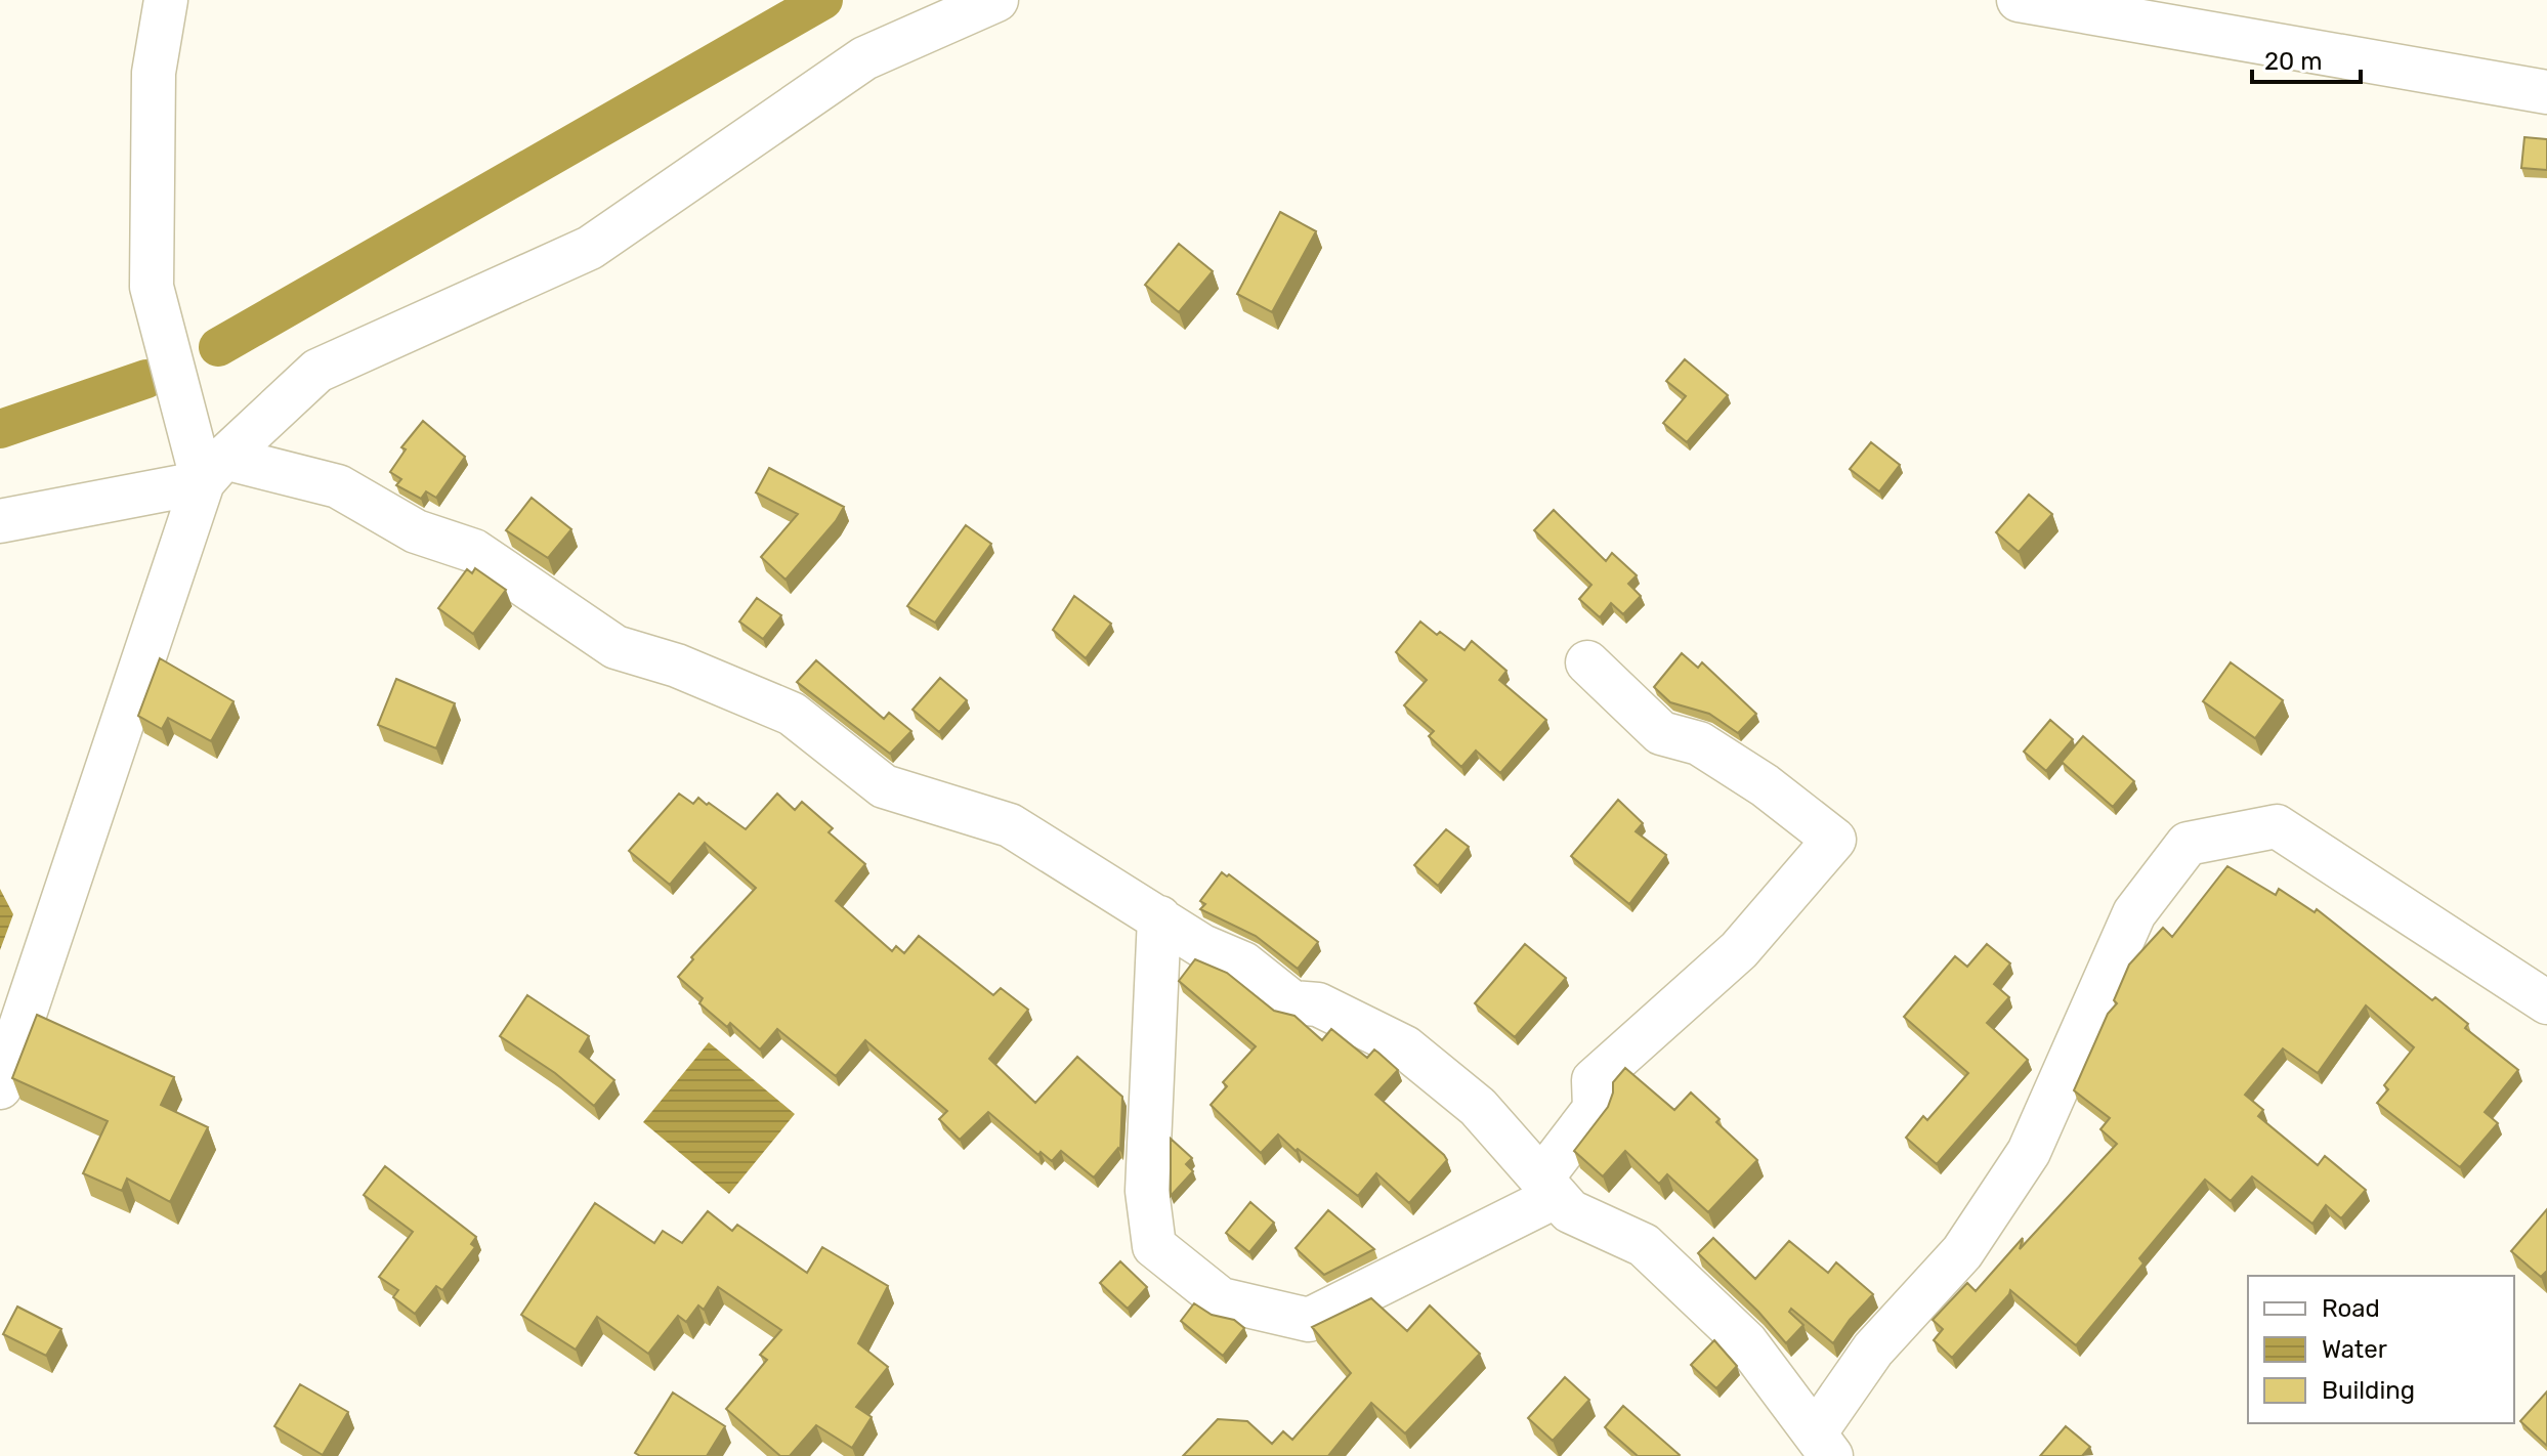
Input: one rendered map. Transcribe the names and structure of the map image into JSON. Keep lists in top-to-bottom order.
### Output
{
  "legend": ["Road", "Water", "Building"],
  "scale_bar": "20 m"
}
